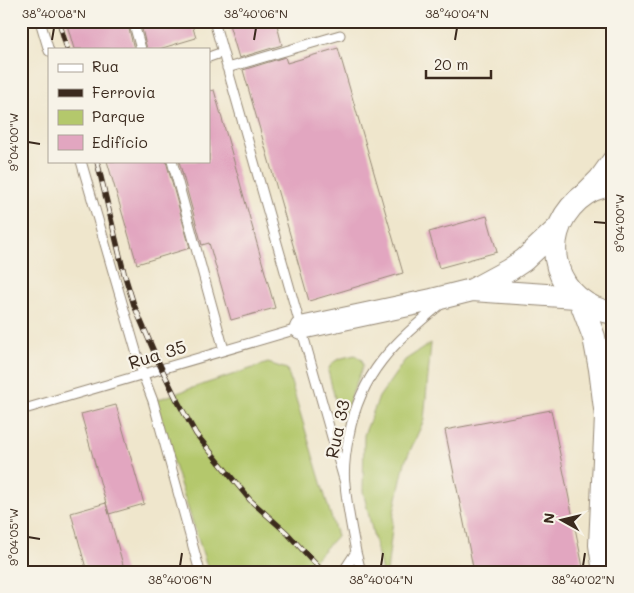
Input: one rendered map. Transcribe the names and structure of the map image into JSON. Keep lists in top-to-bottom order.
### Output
{
  "streets": {
    "lane": ["Rua 35", "Rua 33"]
  },
  "legend": [
    "Rua",
    "Ferrovia",
    "Parque",
    "Edifício"
  ],
  "scale_bar": "20 m",
  "north": "left",
  "coordinates": [
    "38°40'08\"N",
    "38°40'06\"N",
    "38°40'04\"N",
    "9°04'00\"W",
    "9°04'05\"W",
    "38°40'02\"N"
  ]
}
